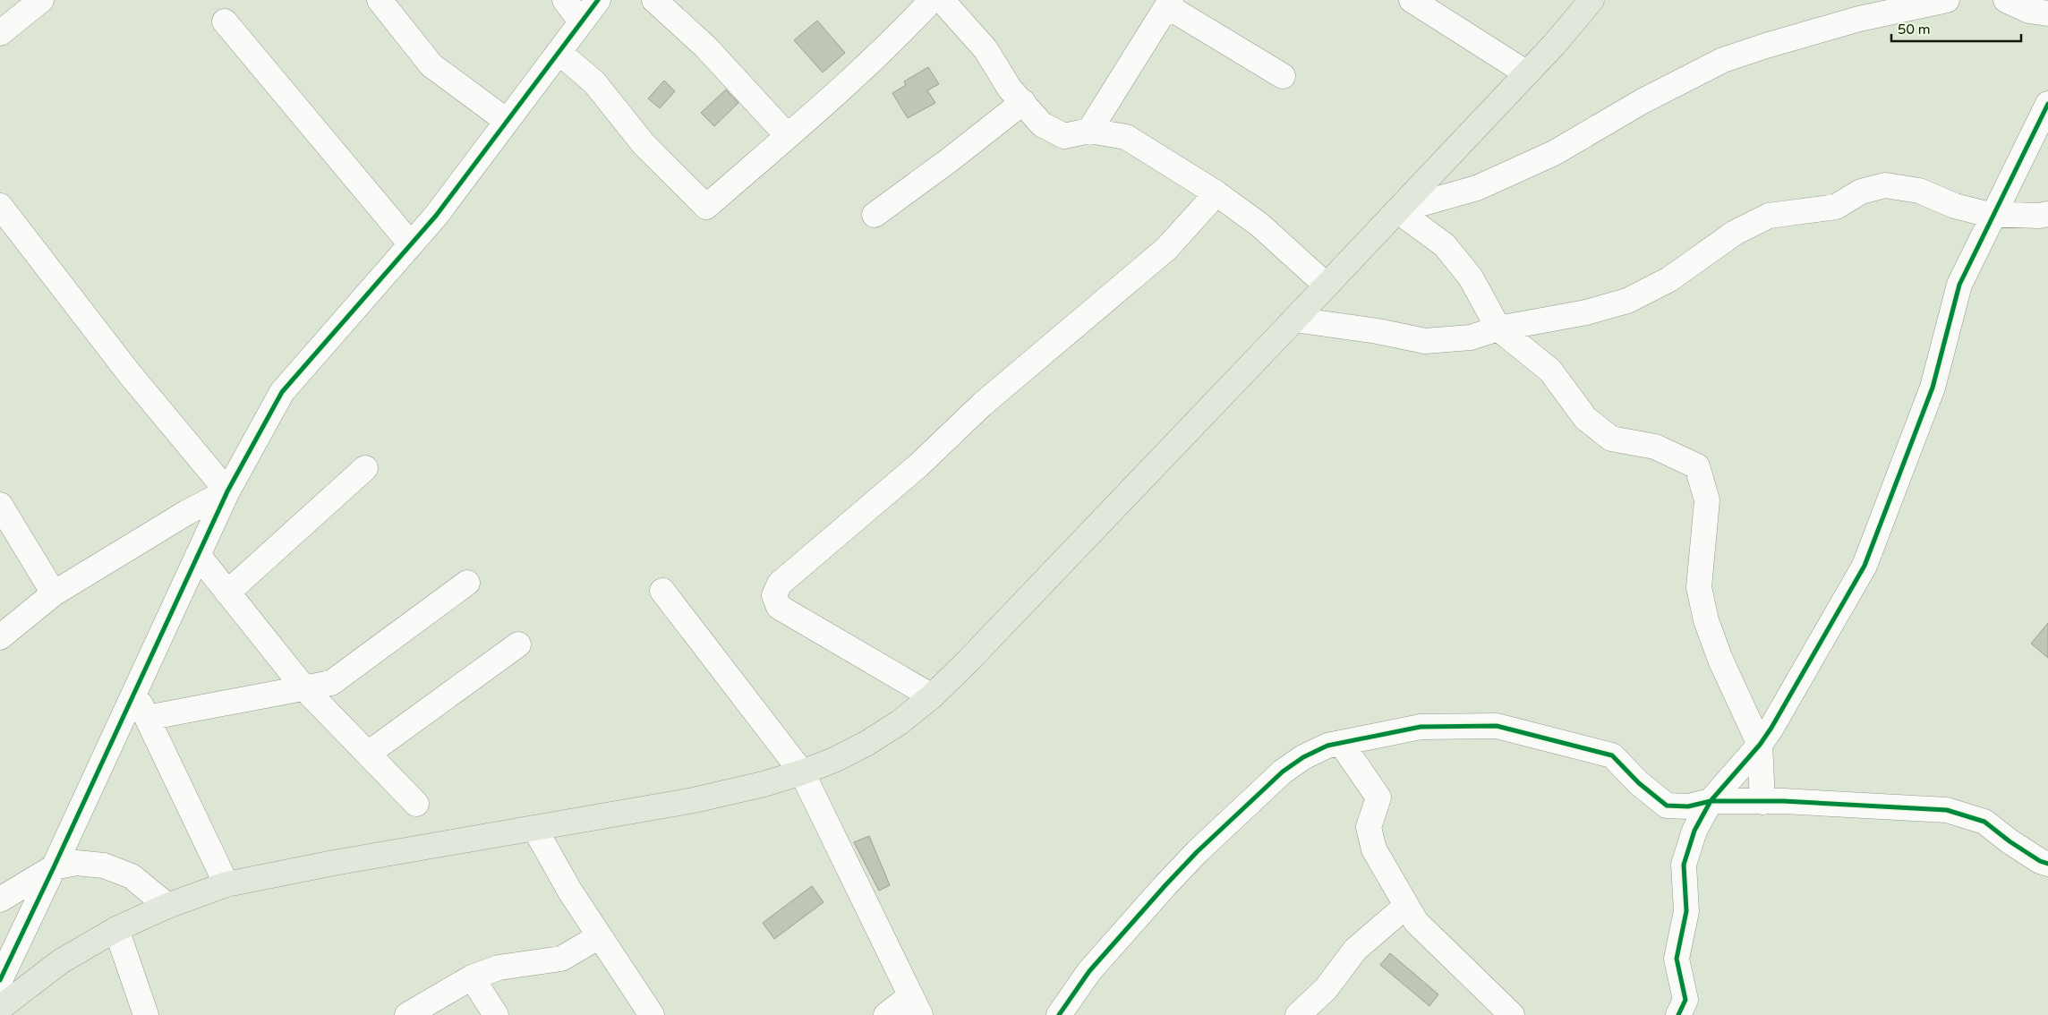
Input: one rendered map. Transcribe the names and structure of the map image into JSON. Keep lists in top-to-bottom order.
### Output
{
  "scale_bar": "50 m"
}
